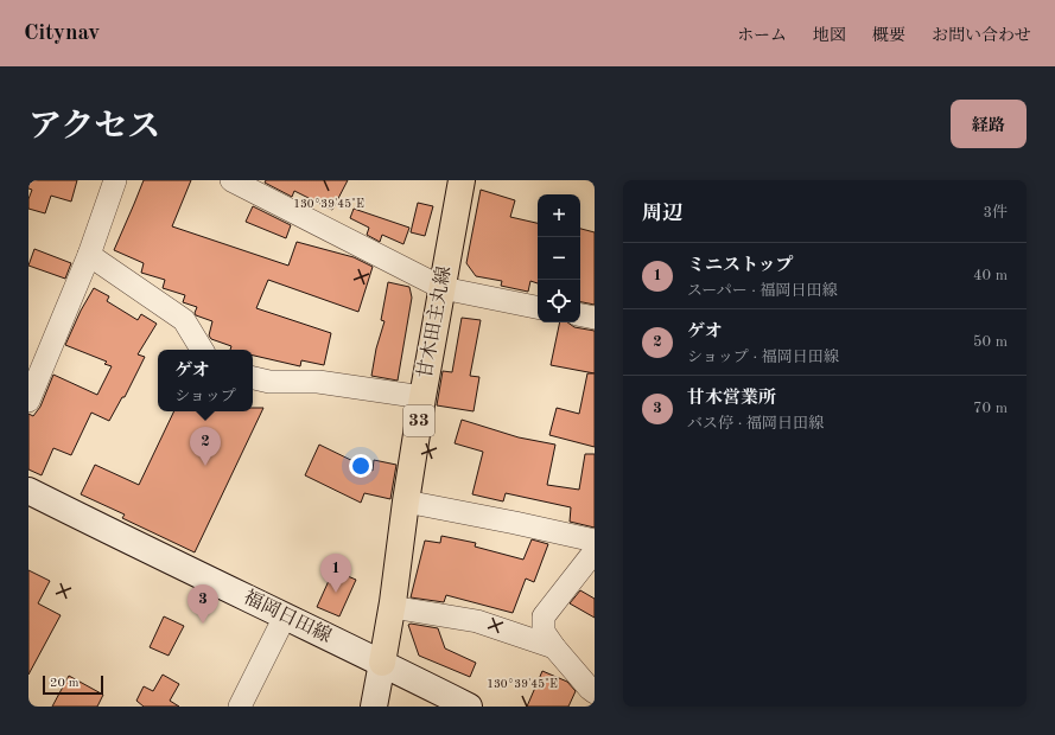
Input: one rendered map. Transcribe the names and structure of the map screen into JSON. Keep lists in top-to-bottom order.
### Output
{
  "streets": {
    "main road": ["甘木田主丸線", "33", "福岡日田線"]
  },
  "crossings": [
    ["甘木田主丸線", "福岡日田線"]
  ],
  "scale_bar": "20 m",
  "page": {
    "header": "Citynav",
    "nav": [
      "ホーム",
      "地図",
      "概要",
      "お問い合わせ"
    ],
    "title": "アクセス",
    "buttons": "経路",
    "heading": ["周辺", "3件"],
    "map_buttons": ["+", "−"],
    "list": [
      {
        "mark": "1",
        "name": "ミニストップ",
        "note": "スーパー · 福岡日田線",
        "value": "40 m"
      },
      {
        "mark": "2",
        "name": "ゲオ",
        "note": "ショップ · 福岡日田線",
        "value": "50 m"
      },
      {
        "mark": "3",
        "name": "甘木営業所",
        "note": "バス停 · 福岡日田線",
        "value": "70 m"
      }
    ],
    "popup": ["ゲオ", "ショップ"],
    "pins": ["2", "1", "3"],
    "scale": "20 m"
  },
  "coordinates": ["130°39'45\"E"]
}
